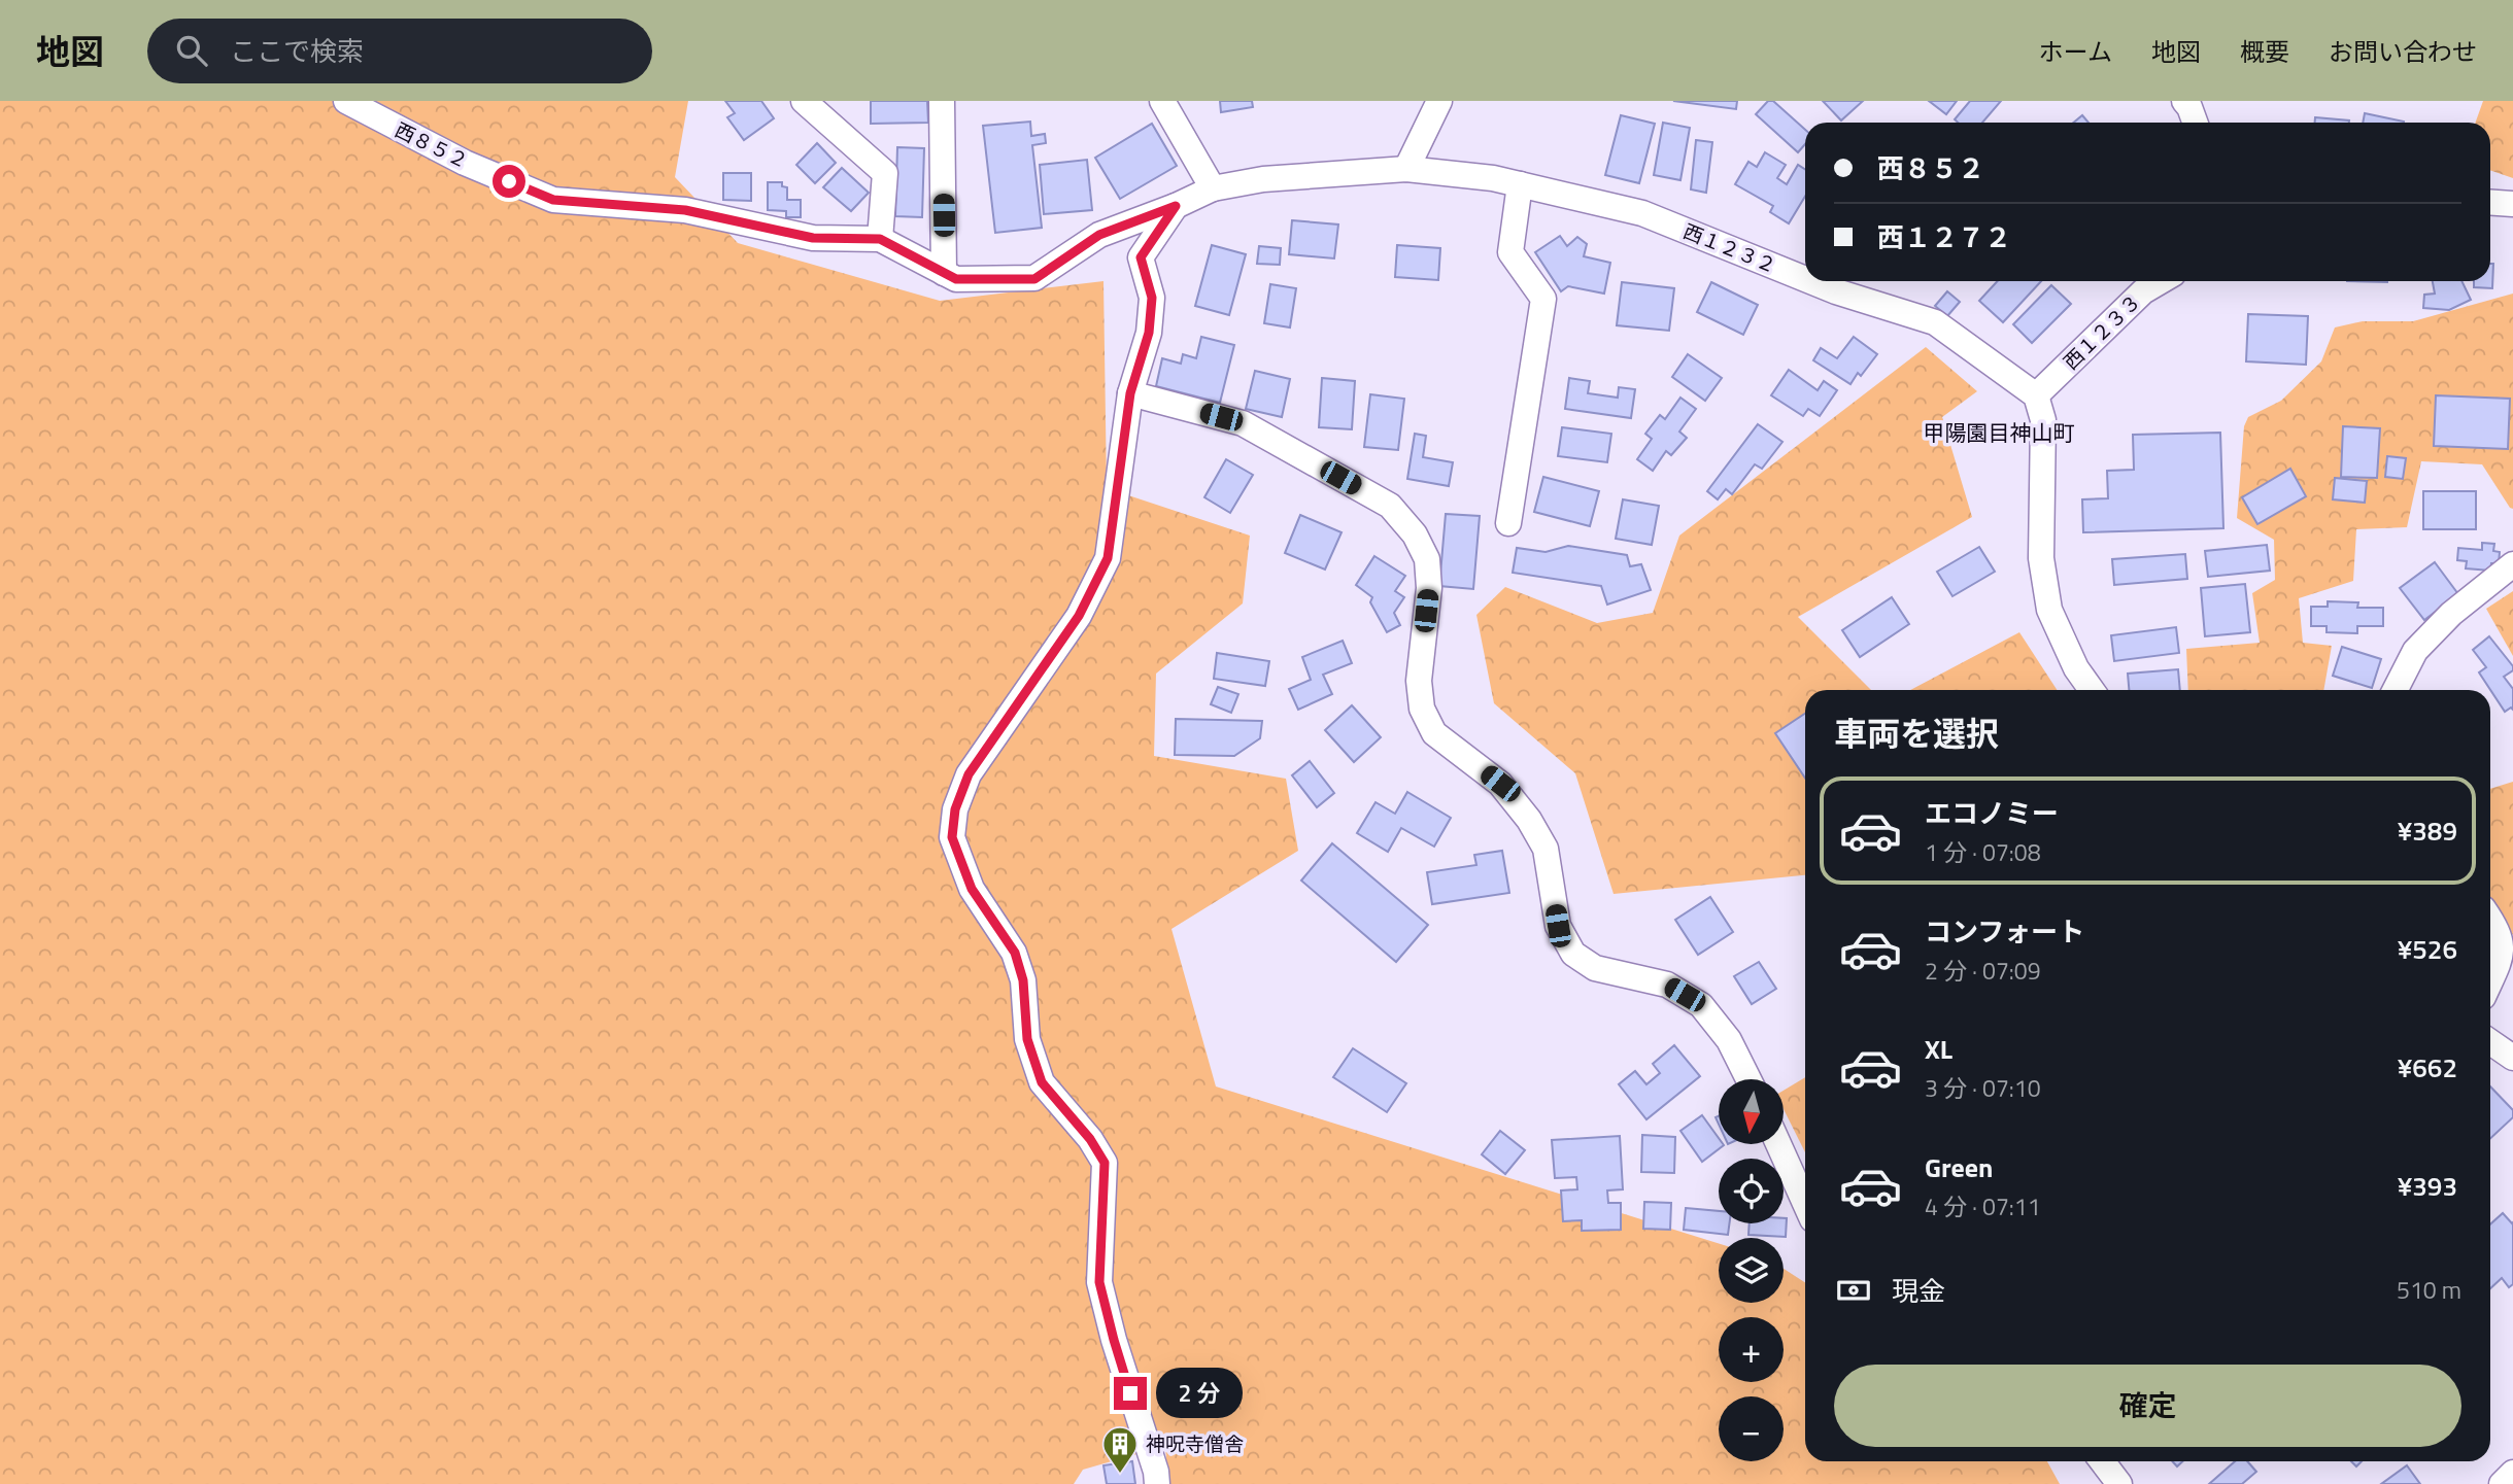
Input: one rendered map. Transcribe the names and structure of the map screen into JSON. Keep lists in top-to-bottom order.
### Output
{
  "streets": {
    "street": ["西８５２", "西１２３２", "西１２３３"]
  },
  "crossings": [
    ["西８５２", "西１２３２"],
    ["西１２３２", "西１２３３"]
  ],
  "districts": ["甲陽園目神山町"],
  "places": {
    "building": ["神呪寺僧舎"]
  },
  "north": "bottom",
  "page": {
    "header": "地図",
    "search": "ここで検索",
    "nav": [
      "ホーム",
      "地図",
      "概要",
      "お問い合わせ"
    ],
    "banner": ["西８５２", "西１２７２"],
    "heading": "車両を選択",
    "list": [
      {
        "name": "エコノミー",
        "note": "1 分 · 07:08",
        "value": "¥389"
      },
      {
        "name": "コンフォート",
        "note": "2 分 · 07:09",
        "value": "¥526"
      },
      {
        "name": "XL",
        "note": "3 分 · 07:10",
        "value": "¥662"
      },
      {
        "name": "Green",
        "note": "4 分 · 07:11",
        "value": "¥393"
      }
    ],
    "map_buttons": ["+", "−"],
    "pay": ["現金", "510 m"],
    "buttons": "確定",
    "bubble": "2 分"
  }
}
